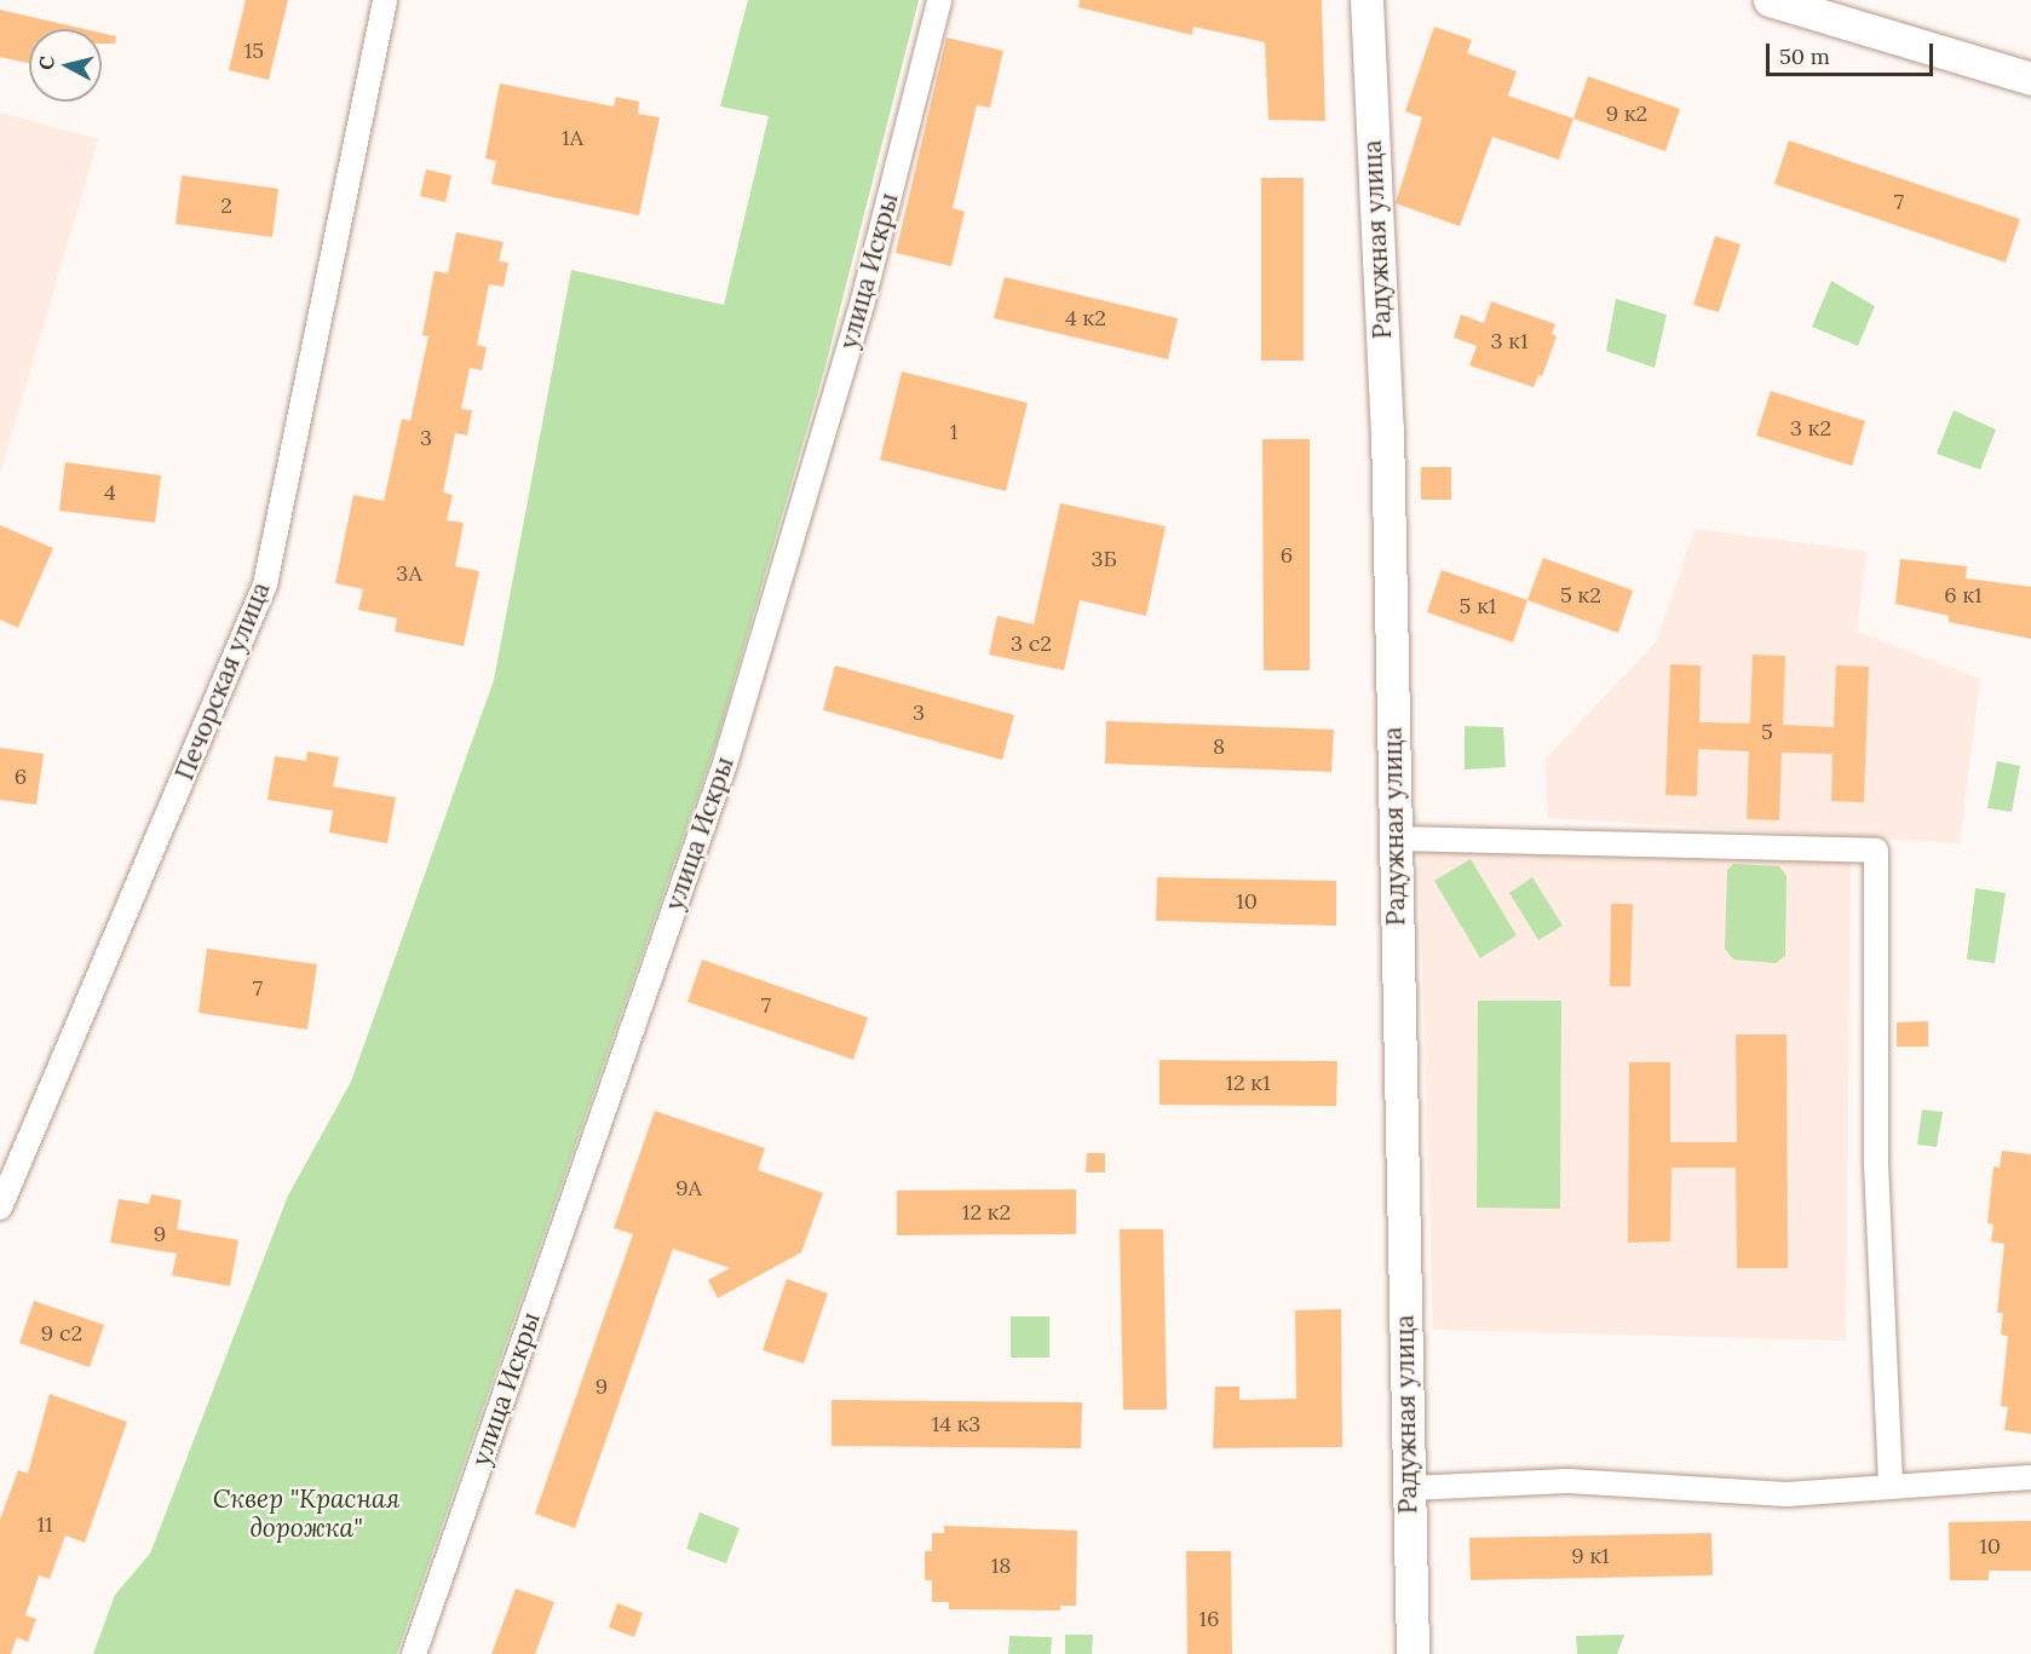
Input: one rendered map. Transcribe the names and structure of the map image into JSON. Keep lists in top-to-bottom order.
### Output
{
  "streets": {
    "street": ["Радужная улица", "улица Искры", "Печорская улица"]
  },
  "parks": ["Сквер \"Красная дорожка\""],
  "house_numbers": [
    "15",
    "9 к2",
    "1A",
    "7",
    "2",
    "4 к2",
    "3 к1",
    "3 к2",
    "1",
    "3",
    "4",
    "6",
    "3Б",
    "3А",
    "5 к2",
    "6 к1",
    "5 к1",
    "3 с2",
    "3",
    "5",
    "8",
    "6",
    "10",
    "7",
    "7",
    "12 к1",
    "9А",
    "12 к2",
    "9",
    "9 с2",
    "9",
    "14 к3",
    "11",
    "10",
    "9 к1",
    "18",
    "16"
  ],
  "scale_bar": "50 m",
  "north": "left"
}
